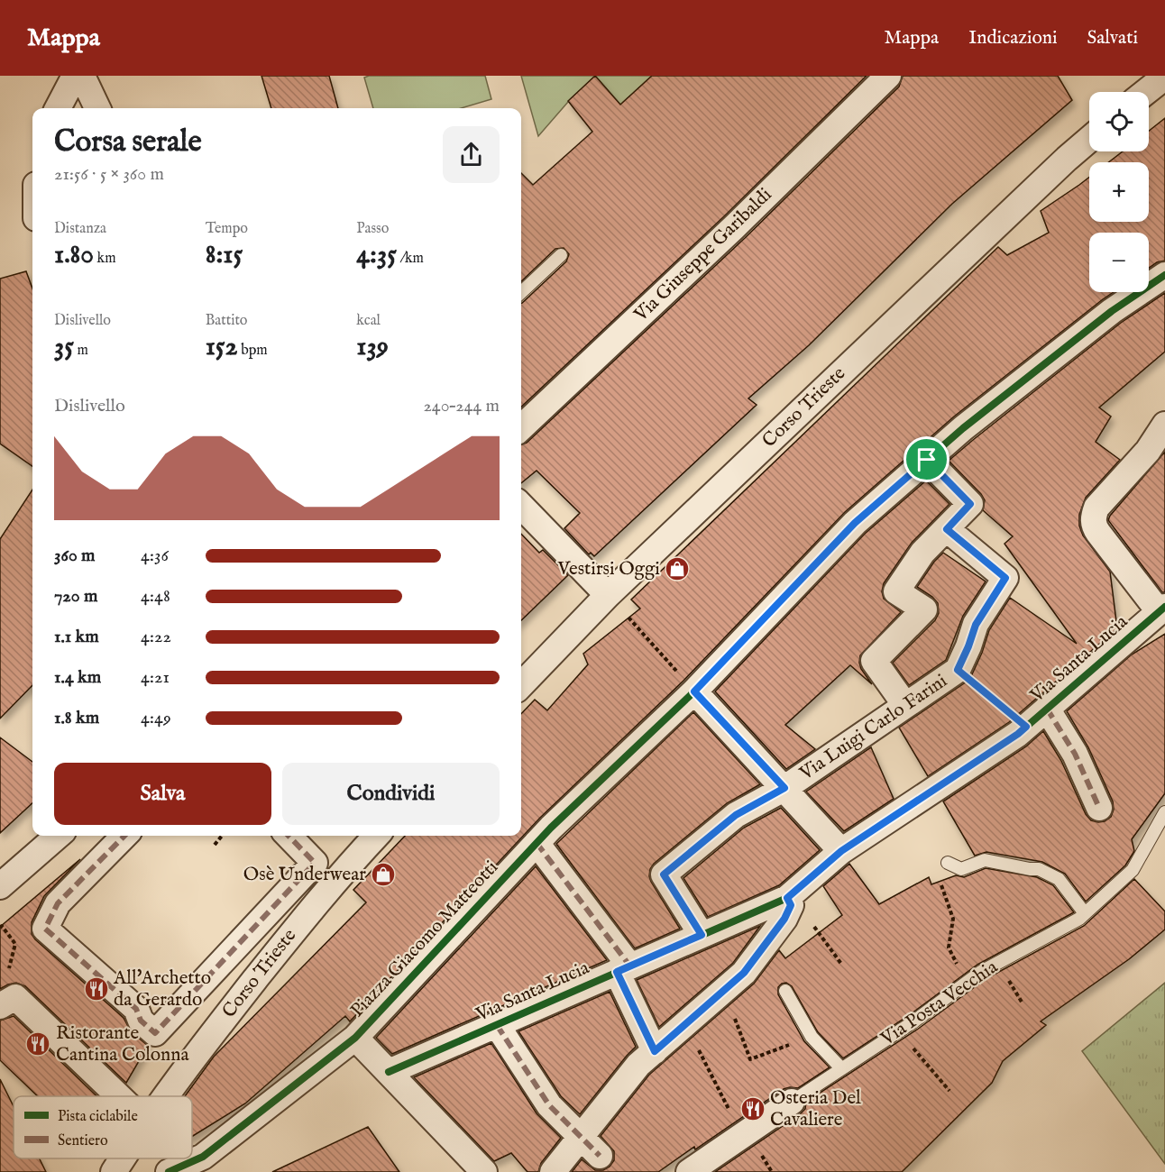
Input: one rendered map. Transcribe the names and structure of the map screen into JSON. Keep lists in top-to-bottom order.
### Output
{
  "streets": {
    "street": [
      "Via Giuseppe Garibaldi",
      "Corso Trieste",
      "Via Santa Lucia",
      "Via Luigi Carlo Farini",
      "Piazza Giacomo Matteotti",
      "Via Posta Vecchia"
    ]
  },
  "crossings": [
    ["Via Santa Lucia", "Via Luigi Carlo Farini"]
  ],
  "places": {
    "shop": ["Vestirsi Oggi", "Osè Underwear"],
    "restaurant": ["All'Archetto da Gerardo", "Ristorante Cantina Colonna", "Osteria Del Cavaliere"]
  },
  "legend": ["Pista ciclabile", "Sentiero"],
  "page": {
    "header": "Mappa",
    "nav": ["Mappa", "Indicazioni", "Salvati"],
    "map_buttons": ["+", "−"],
    "heading": ["Corsa serale", "21:56 · 5 × 360 m"],
    "stats": [
      ["Distanza", "1.80 km"],
      ["Tempo", "8:15"],
      ["Passo", "4:35 /km"],
      ["Dislivello", "35 m"],
      ["Battito", "152 bpm"],
      ["kcal", "139"]
    ],
    "chart": ["Dislivello", "240–244 m"],
    "list": [
      {
        "name": "360 m",
        "note": "4:36"
      },
      {
        "name": "720 m",
        "note": "4:48"
      },
      {
        "name": "1.1 km",
        "note": "4:22"
      },
      {
        "name": "1.4 km",
        "note": "4:21"
      },
      {
        "name": "1.8 km",
        "note": "4:49"
      }
    ],
    "buttons": ["Salva", "Condividi"]
  }
}
